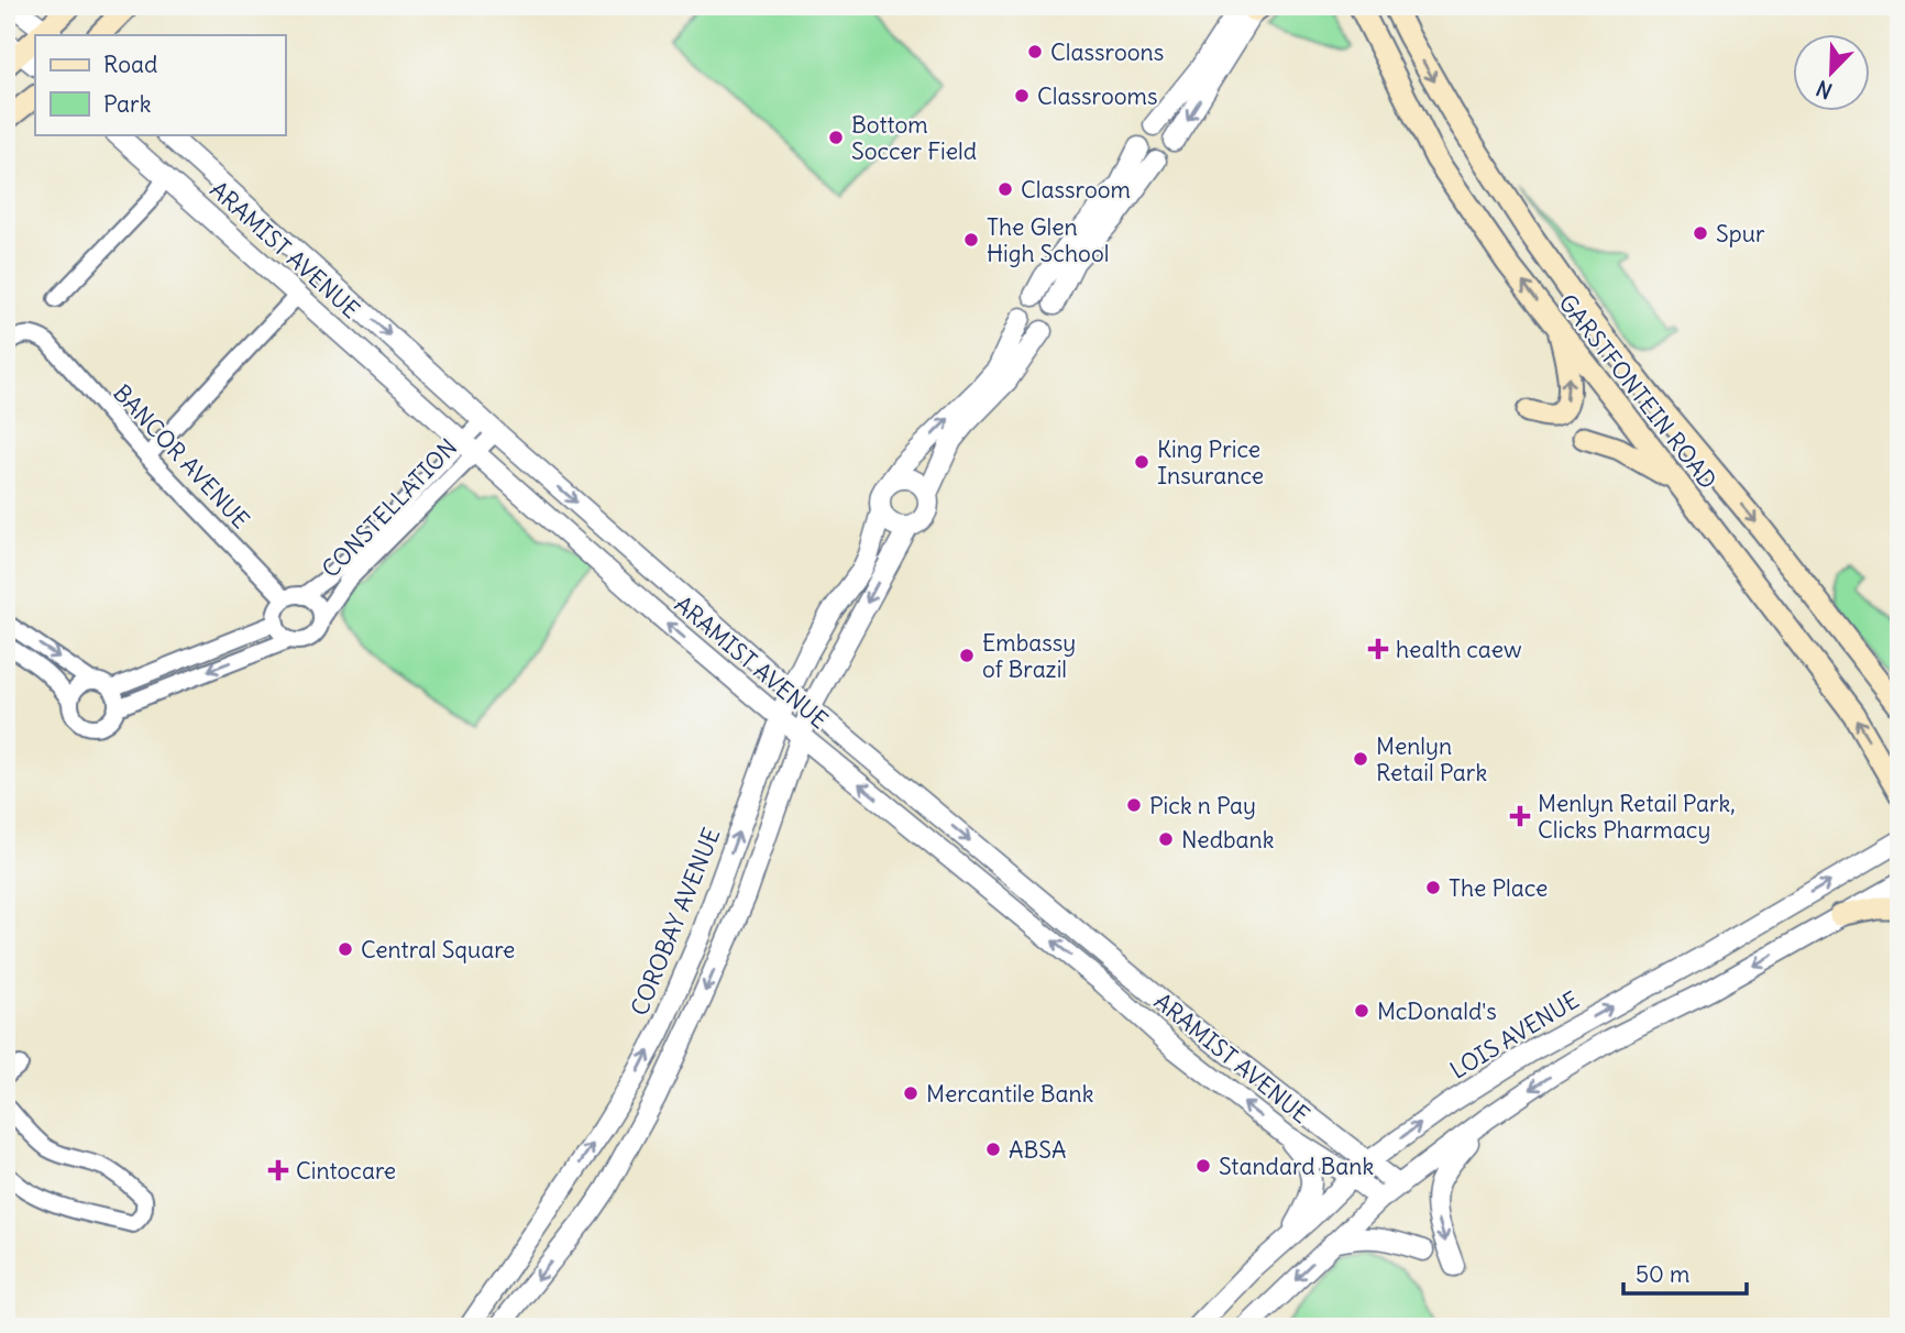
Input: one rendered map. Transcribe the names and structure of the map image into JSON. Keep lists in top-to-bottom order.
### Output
{
  "streets": {
    "main road": ["GARSTFONTEIN ROAD"],
    "street": [
      "ARAMIST AVENUE",
      "BANCOR AVENUE",
      "CONSTELLATION",
      "COROBAY AVENUE",
      "LOIS AVENUE"
    ]
  },
  "crossings": [
    ["ARAMIST AVENUE", "CONSTELLATION"],
    ["ARAMIST AVENUE", "COROBAY AVENUE"],
    ["ARAMIST AVENUE", "LOIS AVENUE"],
    ["BANCOR AVENUE", "CONSTELLATION"]
  ],
  "places": {
    "other": [
      "Classroons",
      "Classrooms",
      "Bottom Soccer Field",
      "Classroom",
      "Spur",
      "The Glen High School",
      "King Price Insurance",
      "Embassy of Brazil",
      "Menlyn Retail Park",
      "Pick n Pay",
      "Nedbank",
      "The Place",
      "Central Square",
      "McDonald's",
      "Mercantile Bank",
      "ABSA",
      "Standard Bank"
    ],
    "health": ["health caew", "Menlyn Retail Park, Clicks Pharmacy", "Cintocare"]
  },
  "legend": ["Road", "Park"],
  "scale_bar": "50 m",
  "north": "bottom left"
}
